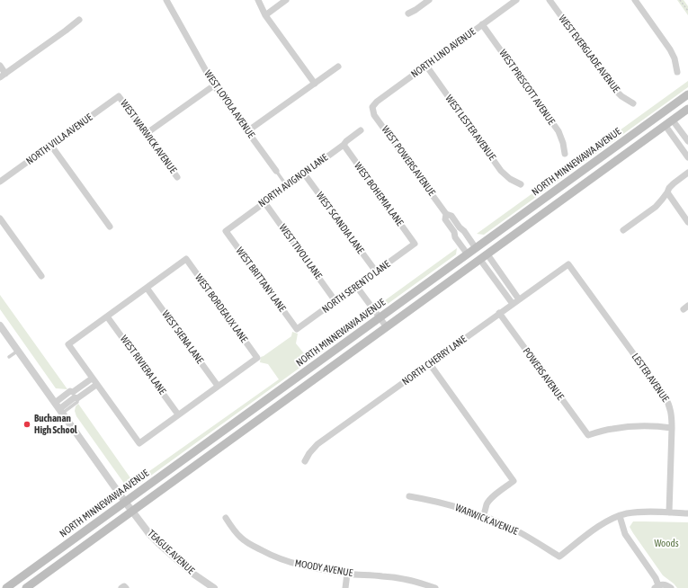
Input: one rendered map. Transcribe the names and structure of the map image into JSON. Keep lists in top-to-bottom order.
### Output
{
  "streets": {
    "main road": ["NORTH MINNEWAWA AVENUE"],
    "street": [
      "NORTH LIND AVENUE",
      "WEST EVERGLADE AVENUE",
      "WEST PRESCOTT AVENUE",
      "WEST LOYOLA AVENUE",
      "WEST LESTER AVENUE",
      "WEST WARWICK AVENUE",
      "NORTH VILLA AVENUE",
      "WEST POWERS AVENUE",
      "NORTH AVIGNON LANE",
      "WEST BOHEMIA LANE",
      "WEST SCANDIA LANE",
      "WEST TIVOLI LANE",
      "WEST BRITTANY LANE",
      "NORTH SERENTO LANE",
      "WEST BORDEAUX LANE",
      "WEST SIENA LANE",
      "NORTH CHERRY LANE",
      "WEST RIVIERA LANE",
      "POWERS AVENUE",
      "LESTER AVENUE",
      "WARWICK AVENUE",
      "TEAGUE AVENUE",
      "MOODY AVENUE"
    ]
  },
  "crossings": [
    ["NORTH LIND AVENUE", "WEST PRESCOTT AVENUE"],
    ["NORTH LIND AVENUE", "WEST LESTER AVENUE"],
    ["NORTH LIND AVENUE", "WEST POWERS AVENUE"],
    ["WEST LOYOLA AVENUE", "NORTH AVIGNON LANE"],
    ["WEST WARWICK AVENUE", "NORTH VILLA AVENUE"],
    ["WEST POWERS AVENUE", "NORTH MINNEWAWA AVENUE"],
    ["NORTH MINNEWAWA AVENUE", "TEAGUE AVENUE"],
    ["NORTH AVIGNON LANE", "WEST BOHEMIA LANE"],
    ["NORTH AVIGNON LANE", "WEST SCANDIA LANE"],
    ["NORTH AVIGNON LANE", "WEST TIVOLI LANE"],
    ["NORTH AVIGNON LANE", "WEST BRITTANY LANE"],
    ["WEST BOHEMIA LANE", "NORTH SERENTO LANE"],
    ["WEST SCANDIA LANE", "NORTH SERENTO LANE"],
    ["WEST TIVOLI LANE", "NORTH SERENTO LANE"],
    ["WEST BRITTANY LANE", "NORTH SERENTO LANE"],
    ["WEST BORDEAUX LANE", "WEST SIENA LANE"],
    ["NORTH CHERRY LANE", "POWERS AVENUE"],
    ["NORTH CHERRY LANE", "LESTER AVENUE"],
    ["POWERS AVENUE", "LESTER AVENUE"]
  ],
  "parks": ["Woods"],
  "places": ["Buchanan High School"]
}
